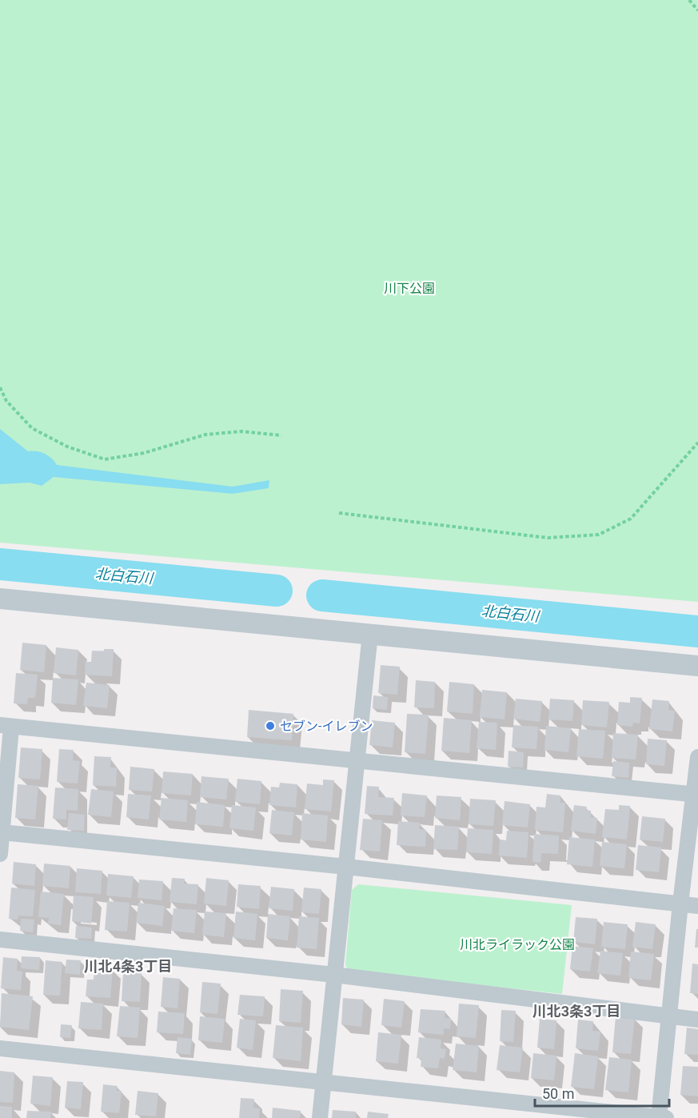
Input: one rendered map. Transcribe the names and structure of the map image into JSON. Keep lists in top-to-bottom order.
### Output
{
  "districts": ["川北4条3丁目", "川北3条3丁目"],
  "water": ["北白石川"],
  "parks": ["川下公園", "川北ライラック公園"],
  "places": ["セブン-イレブン"],
  "scale_bar": "50 m"
}
